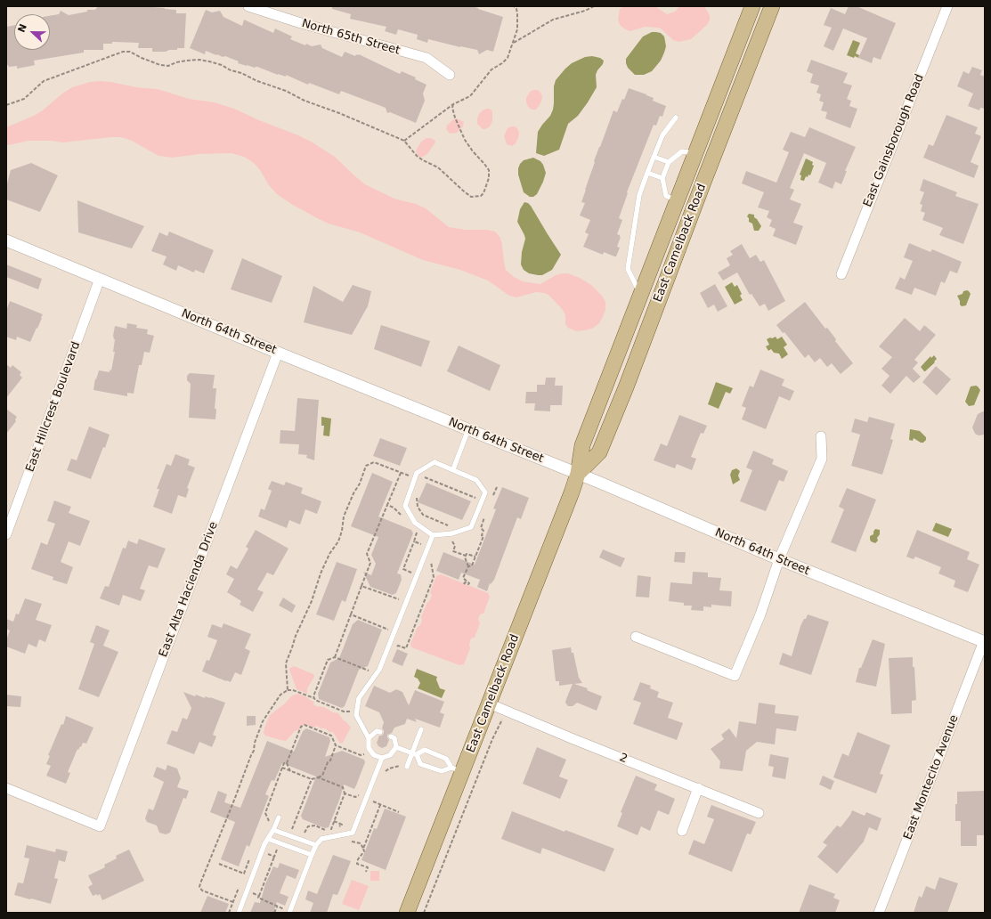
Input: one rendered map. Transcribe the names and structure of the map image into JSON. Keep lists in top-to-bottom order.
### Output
{
  "streets": {
    "main road": ["East Camelback Road"],
    "street": [
      "North 65th Street",
      "East Gainsborough Road",
      "North 64th Street",
      "East Hillcrest Boulevard",
      "East Alta Hacienda Drive",
      "2",
      "East Montecito Avenue"
    ]
  },
  "crossings": [
    ["East Camelback Road", "North 64th Street"],
    ["East Camelback Road", "2"],
    ["North 64th Street", "East Hillcrest Boulevard"],
    ["North 64th Street", "East Alta Hacienda Drive"],
    ["North 64th Street", "East Montecito Avenue"]
  ],
  "north": "left"
}
